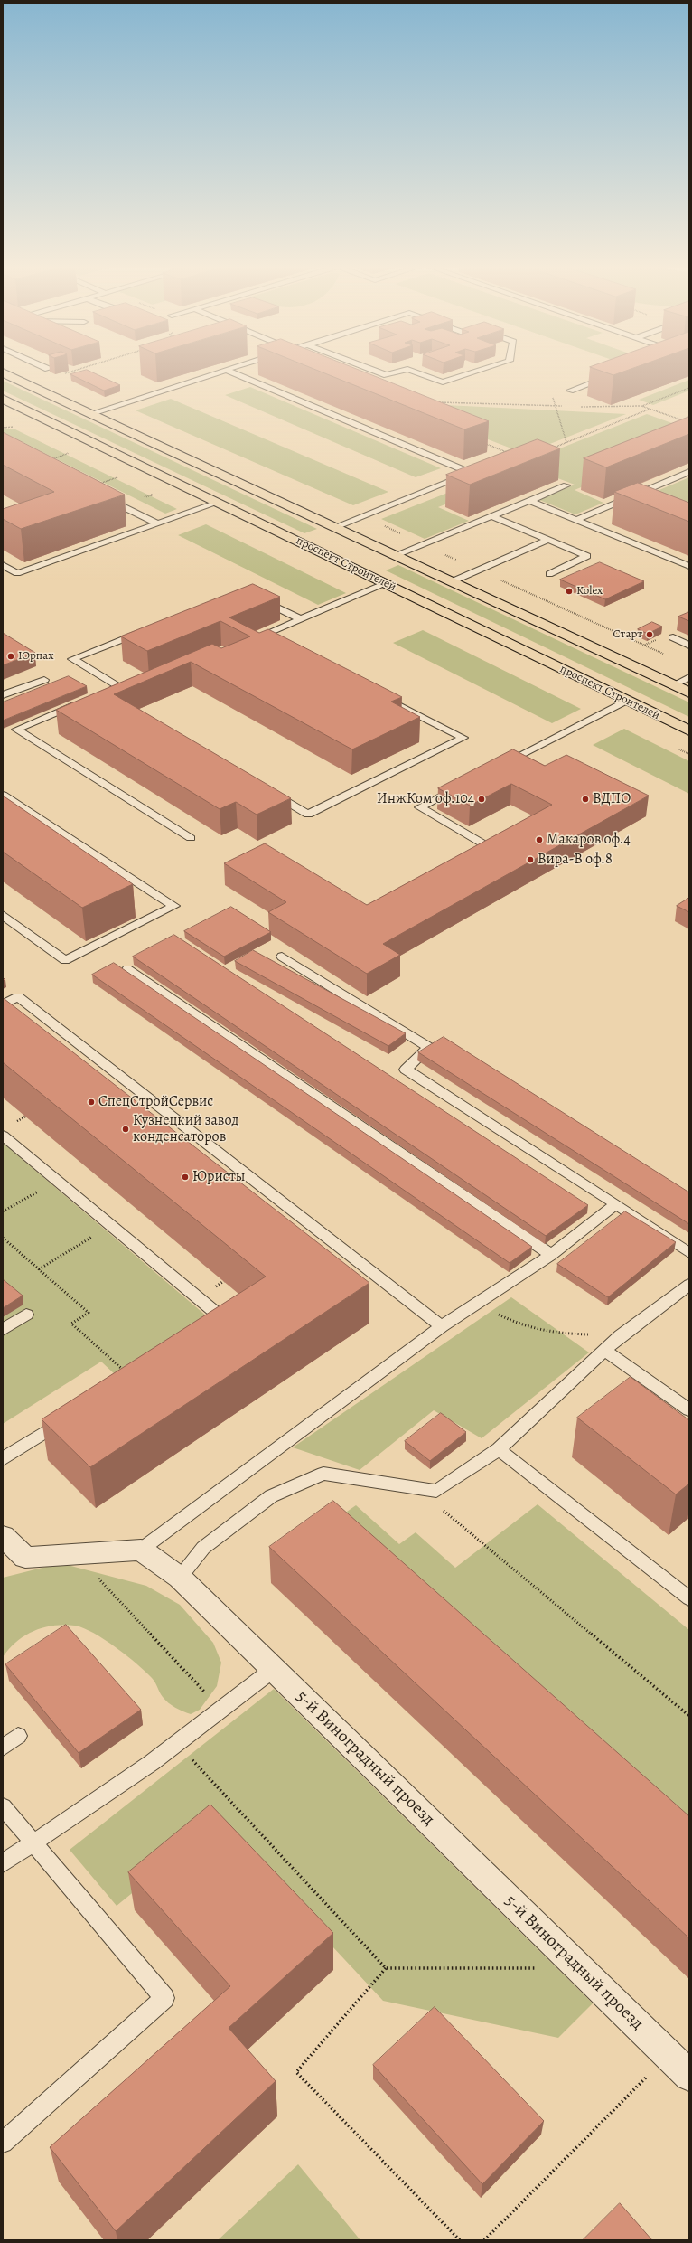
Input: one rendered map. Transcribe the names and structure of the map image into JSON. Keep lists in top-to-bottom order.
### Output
{
  "streets": {
    "main road": ["проспект Строителей"],
    "street": ["5-й Виноградный проезд"]
  },
  "places": [
    "Kolex",
    "Старт",
    "Юрпах",
    "ИнжКом оф.104",
    "ВДПО",
    "Макаров оф.4",
    "Вира-В оф.8",
    "СпецСтройСервис",
    "Кузнецкий завод конденсаторов",
    "Юристы"
  ]
}
